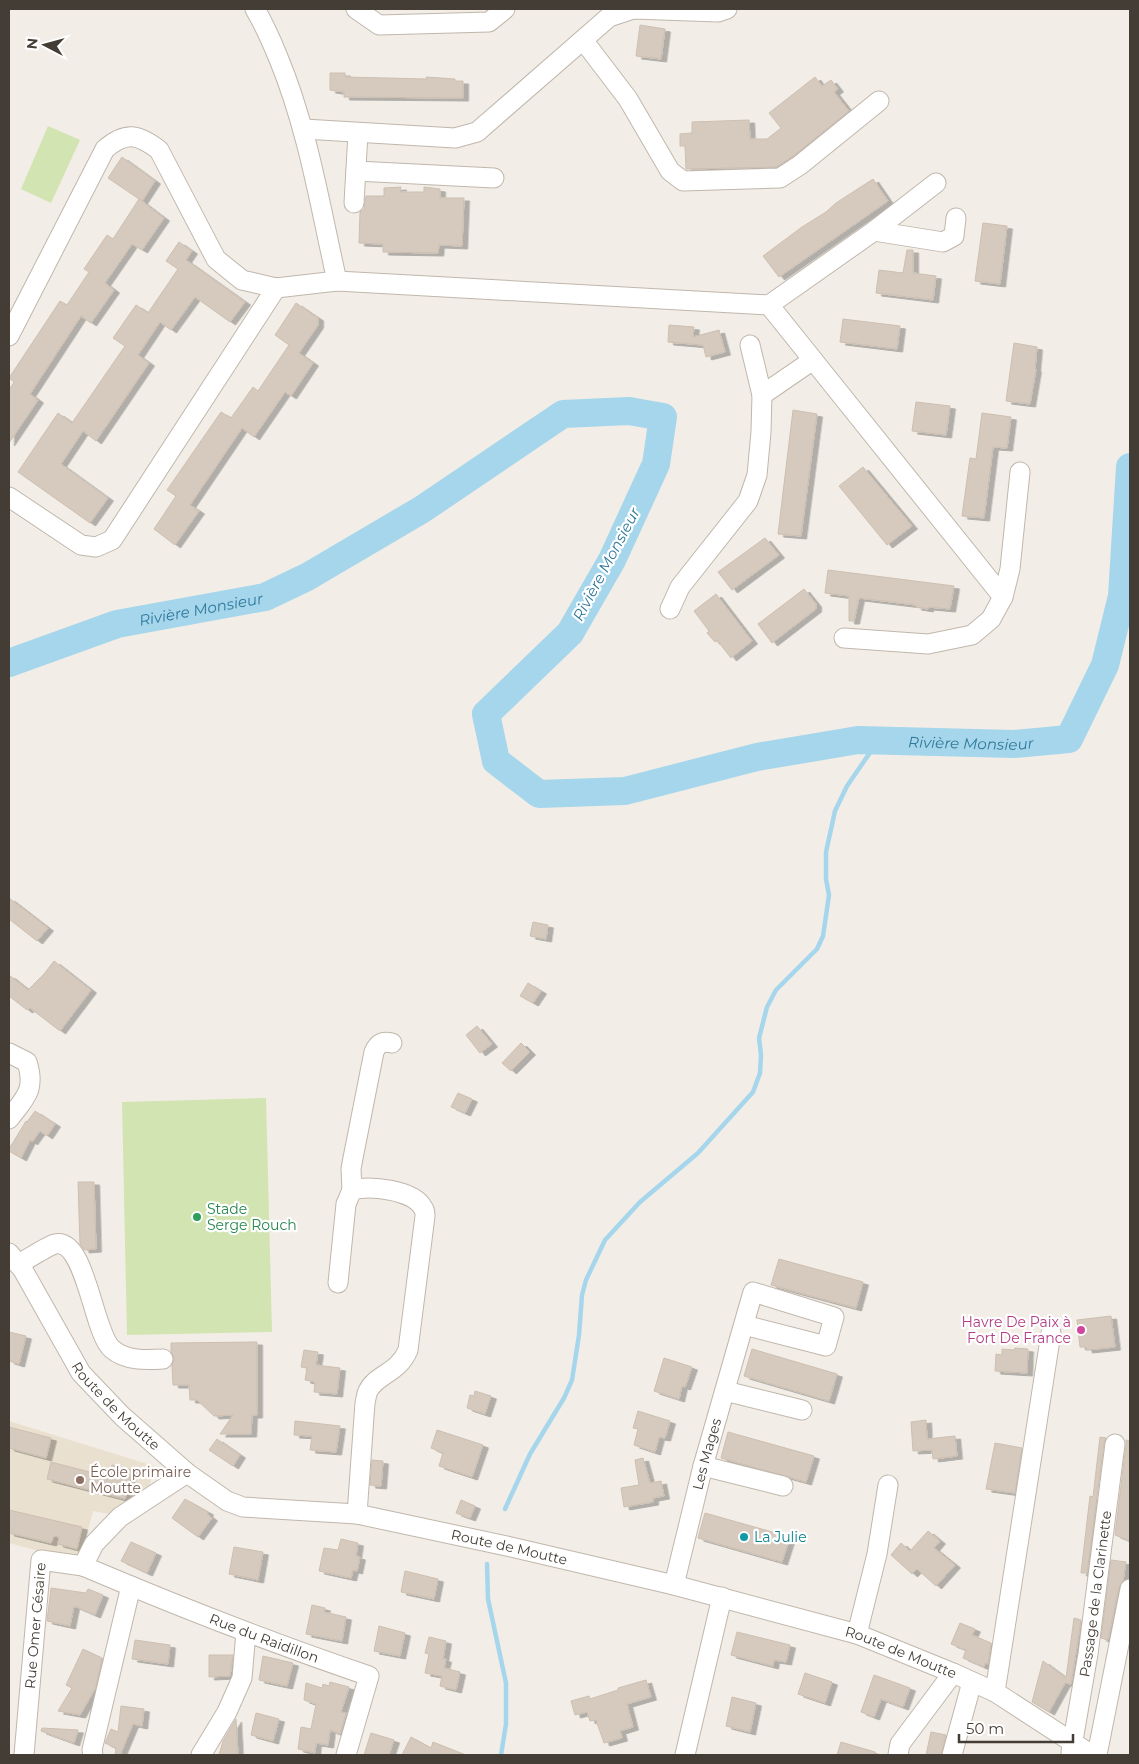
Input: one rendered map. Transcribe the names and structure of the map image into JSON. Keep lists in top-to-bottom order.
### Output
{
  "streets": {
    "street": [
      "Route de Moutte",
      "Les Mages",
      "Passage de la Clarinette",
      "Rue Omer Césaire",
      "Rue du Raidillon"
    ]
  },
  "crossings": [
    ["Route de Moutte", "Les Mages"],
    ["Route de Moutte", "Passage de la Clarinette"],
    ["Rue Omer Césaire", "Rue du Raidillon"]
  ],
  "water": ["Rivière Monsieur"],
  "places": [
    "Stade Serge Rouch",
    "Havre De Paix à Fort De France",
    "École primaire Moutte",
    "La Julie"
  ],
  "scale_bar": "50 m",
  "north": "left"
}
